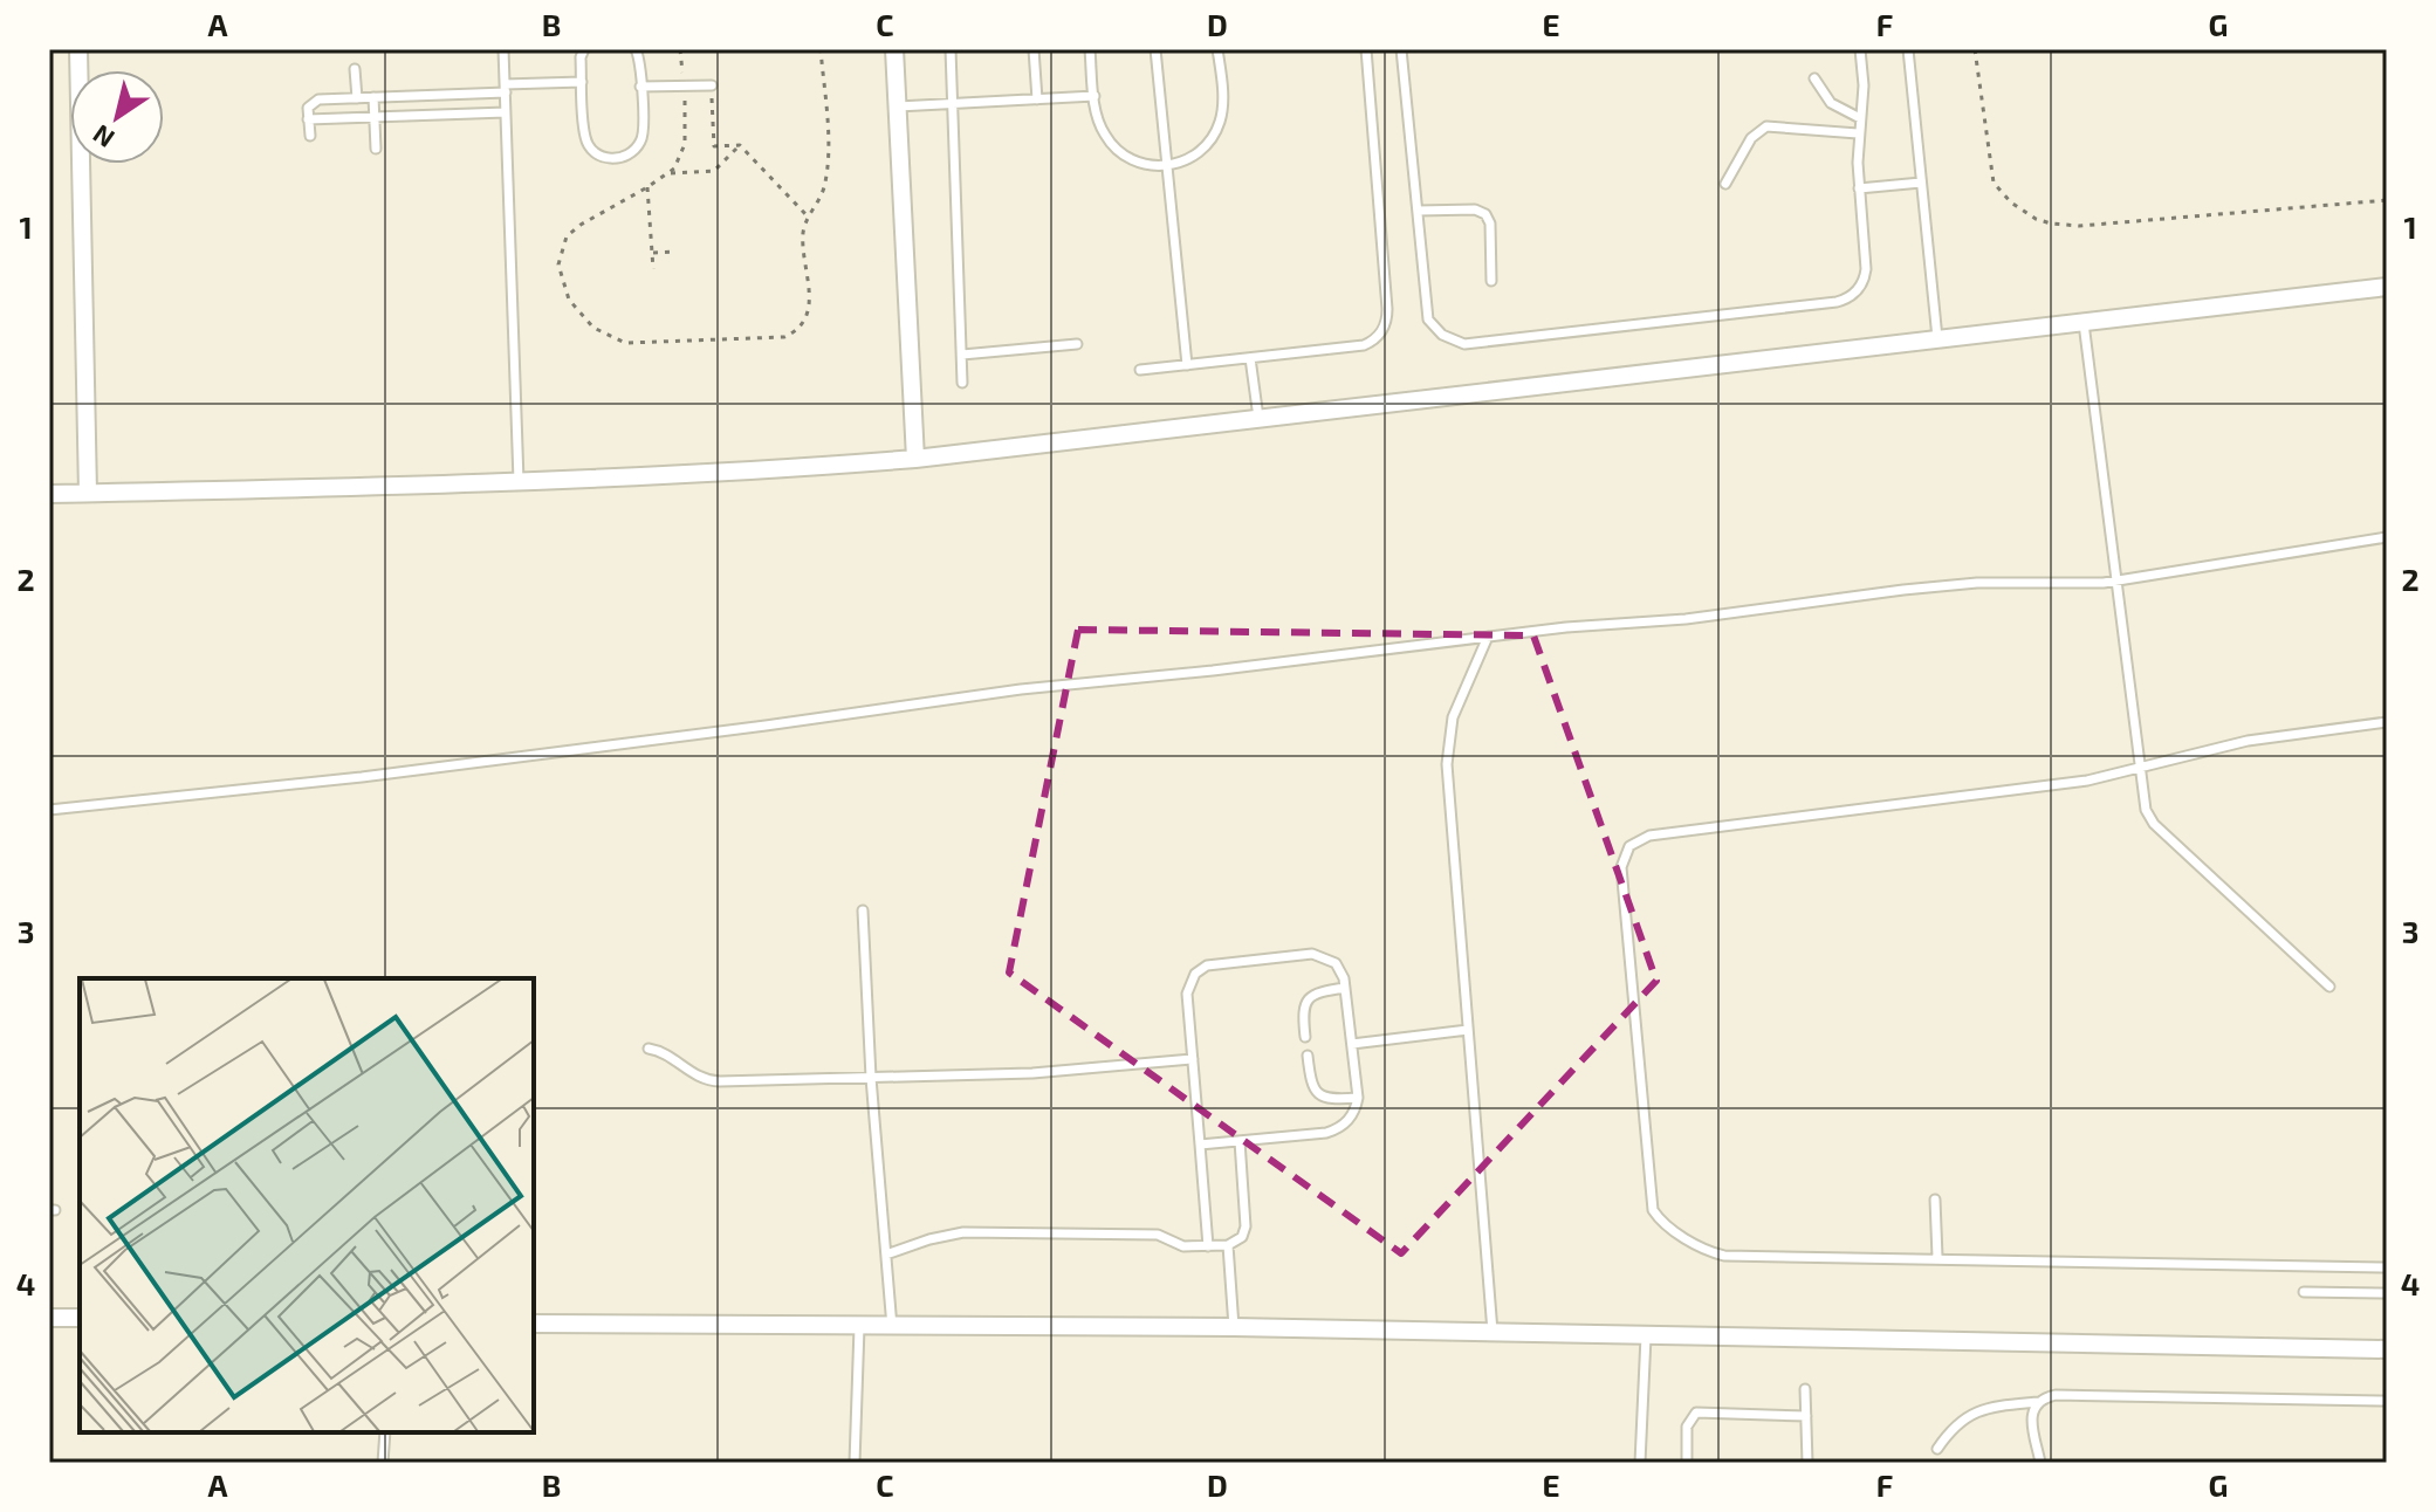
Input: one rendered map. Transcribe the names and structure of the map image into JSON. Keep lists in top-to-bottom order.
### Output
{
  "north": "bottom left",
  "grid": {
    "columns": [
      "A",
      "B",
      "C",
      "D",
      "E",
      "F",
      "G"
    ],
    "rows": [
      "1",
      "2",
      "3",
      "4"
    ]
  }
}
